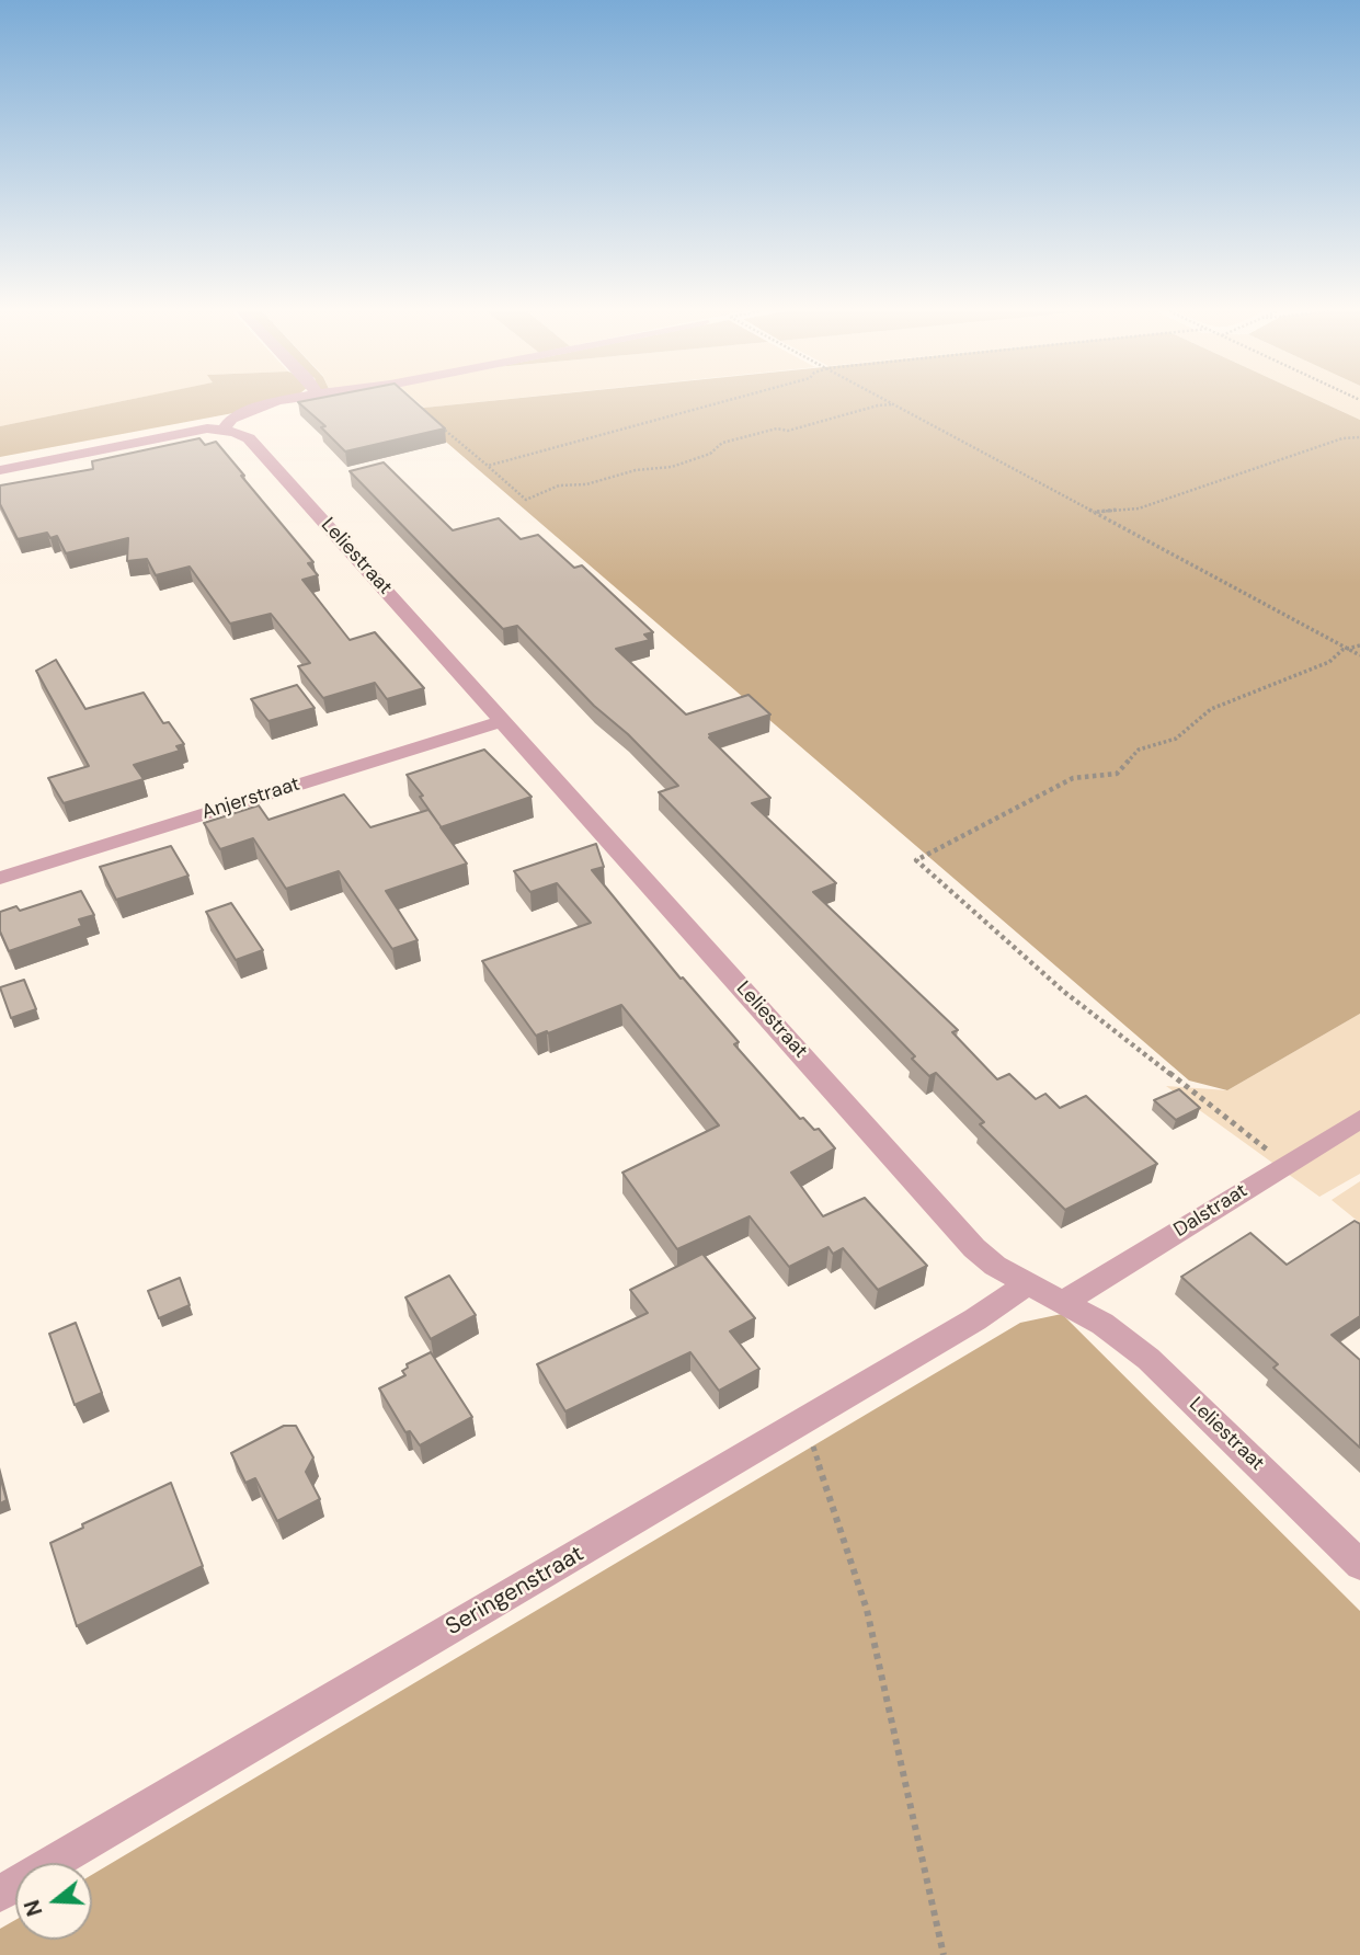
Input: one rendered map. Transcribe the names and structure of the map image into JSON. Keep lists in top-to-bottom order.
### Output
{
  "streets": {
    "street": [
      "Leliestraat",
      "Anjerstraat",
      "Dalstraat",
      "Seringenstraat"
    ]
  },
  "crossings": [
    ["Leliestraat", "Anjerstraat"],
    ["Leliestraat", "Dalstraat"],
    ["Leliestraat", "Seringenstraat"]
  ],
  "north": "left"
}
